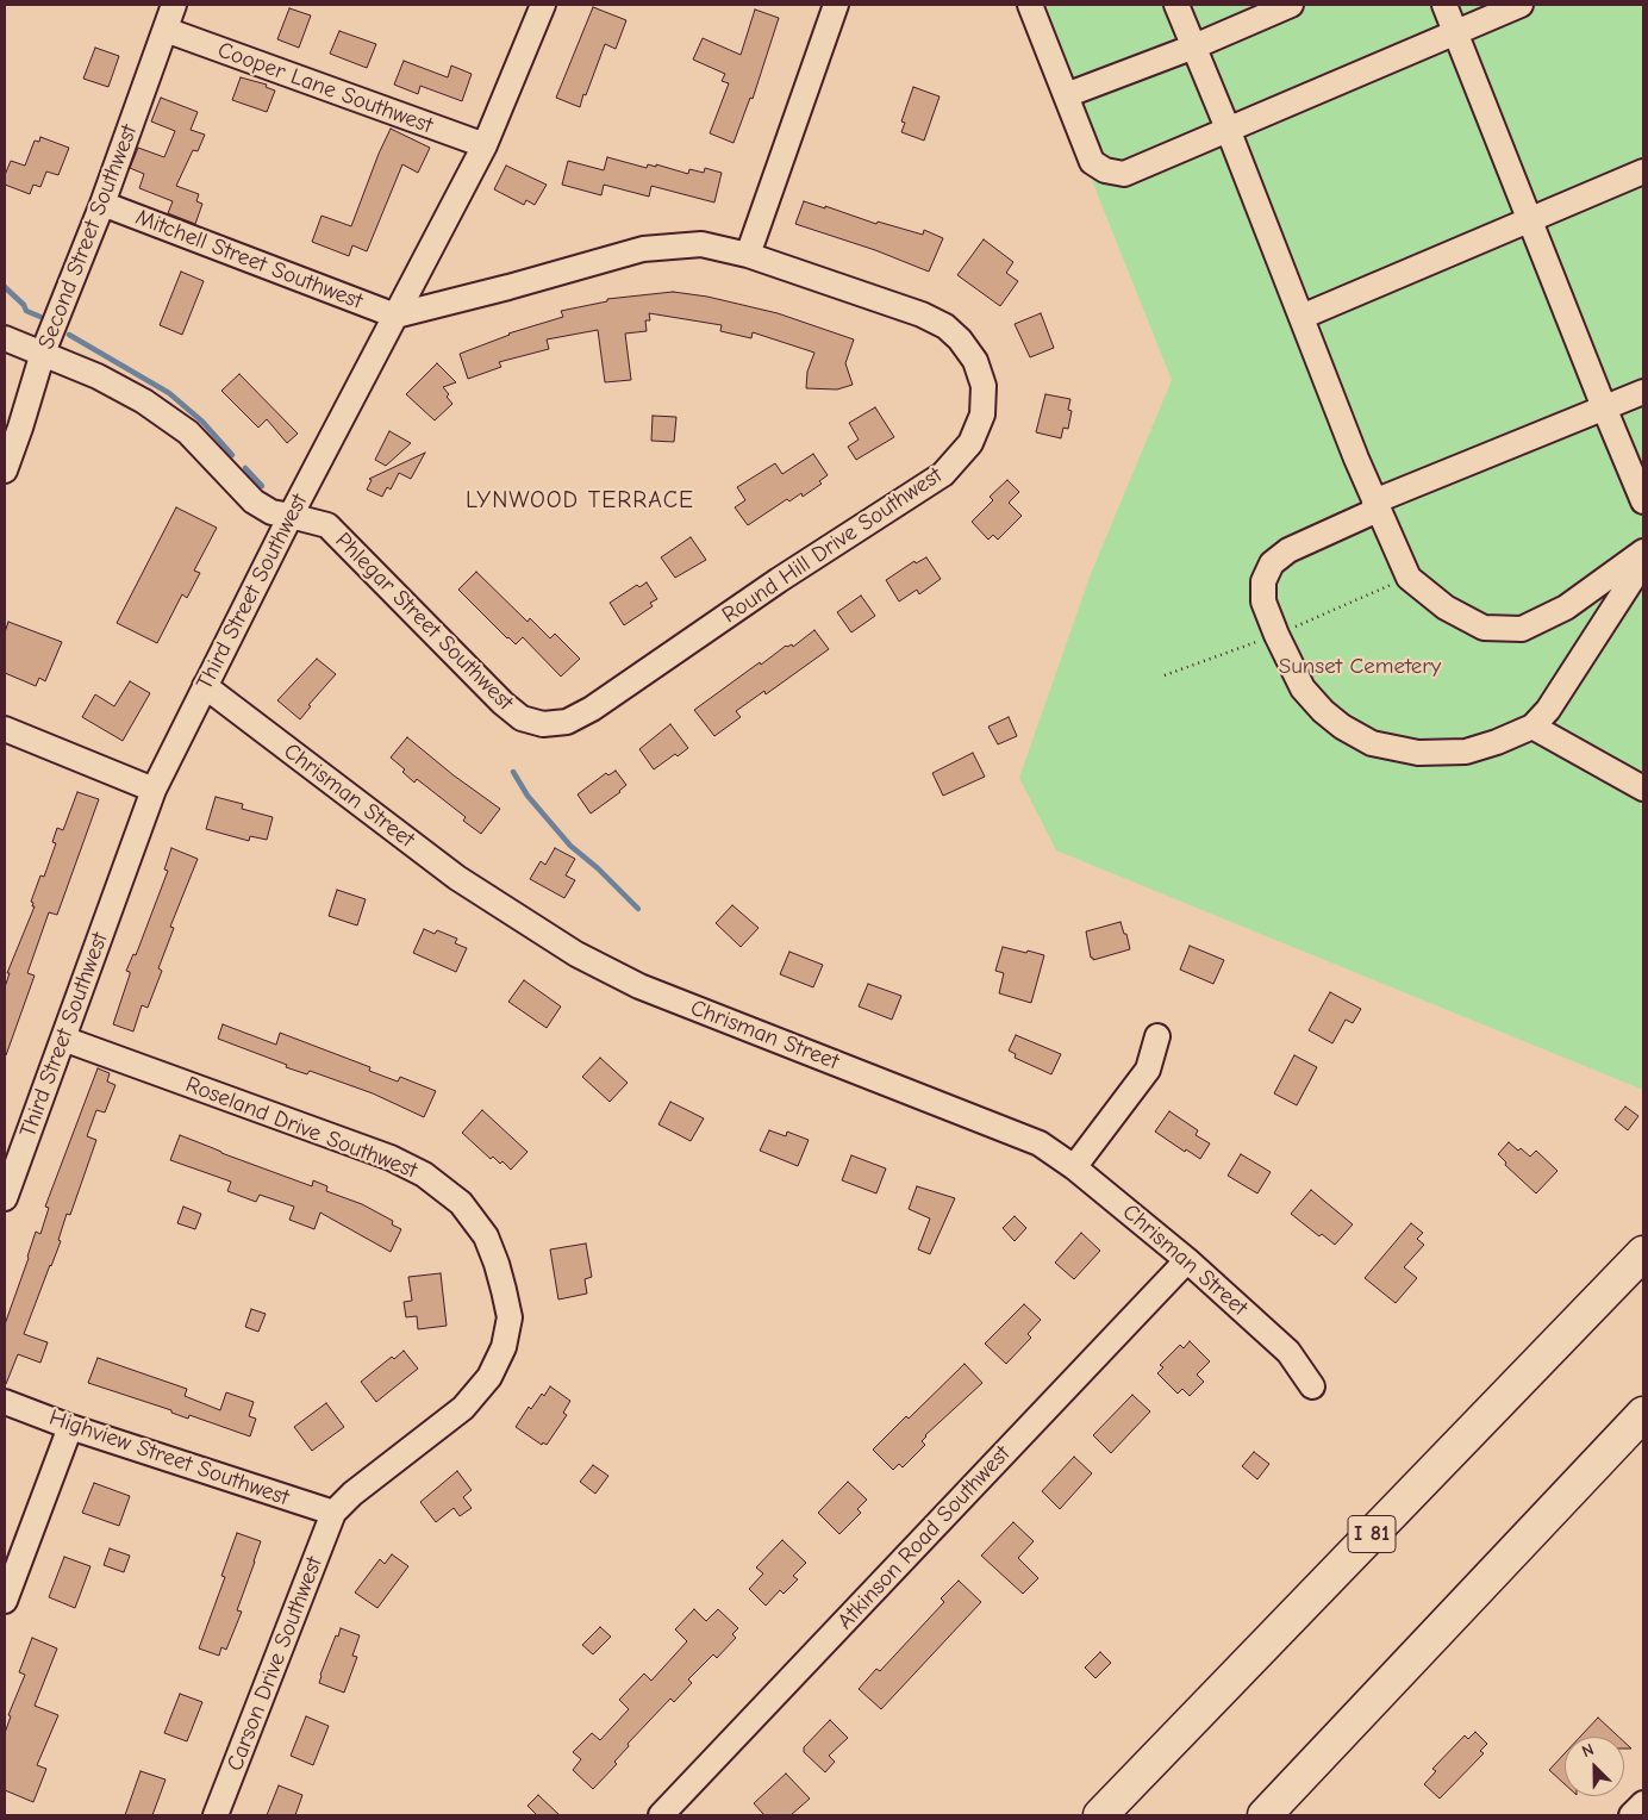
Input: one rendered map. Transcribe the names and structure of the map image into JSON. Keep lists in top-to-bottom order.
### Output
{
  "streets": {
    "highway": ["I 81"],
    "street": [
      "Cooper Lane Southwest",
      "Second Street Southwest",
      "Mitchell Street Southwest",
      "Round Hill Drive Southwest",
      "Third Street Southwest",
      "Phlegar Street Southwest",
      "Chrisman Street",
      "Roseland Drive Southwest",
      "Highview Street Southwest",
      "Atkinson Road Southwest",
      "Carson Drive Southwest"
    ]
  },
  "crossings": [
    ["Cooper Lane Southwest", "Second Street Southwest"],
    ["Cooper Lane Southwest", "Third Street Southwest"],
    ["Second Street Southwest", "Mitchell Street Southwest"],
    ["Second Street Southwest", "Phlegar Street Southwest"],
    ["Mitchell Street Southwest", "Round Hill Drive Southwest"],
    ["Mitchell Street Southwest", "Third Street Southwest"],
    ["Round Hill Drive Southwest", "Third Street Southwest"],
    ["Round Hill Drive Southwest", "Phlegar Street Southwest"],
    ["Third Street Southwest", "Phlegar Street Southwest"],
    ["Third Street Southwest", "Chrisman Street"],
    ["Third Street Southwest", "Roseland Drive Southwest"],
    ["Chrisman Street", "Atkinson Road Southwest"],
    ["Roseland Drive Southwest", "Highview Street Southwest"],
    ["Roseland Drive Southwest", "Carson Drive Southwest"],
    ["Highview Street Southwest", "Carson Drive Southwest"]
  ],
  "districts": ["LYNWOOD TERRACE"],
  "parks": ["Sunset Cemetery"],
  "north": "top left"
}
